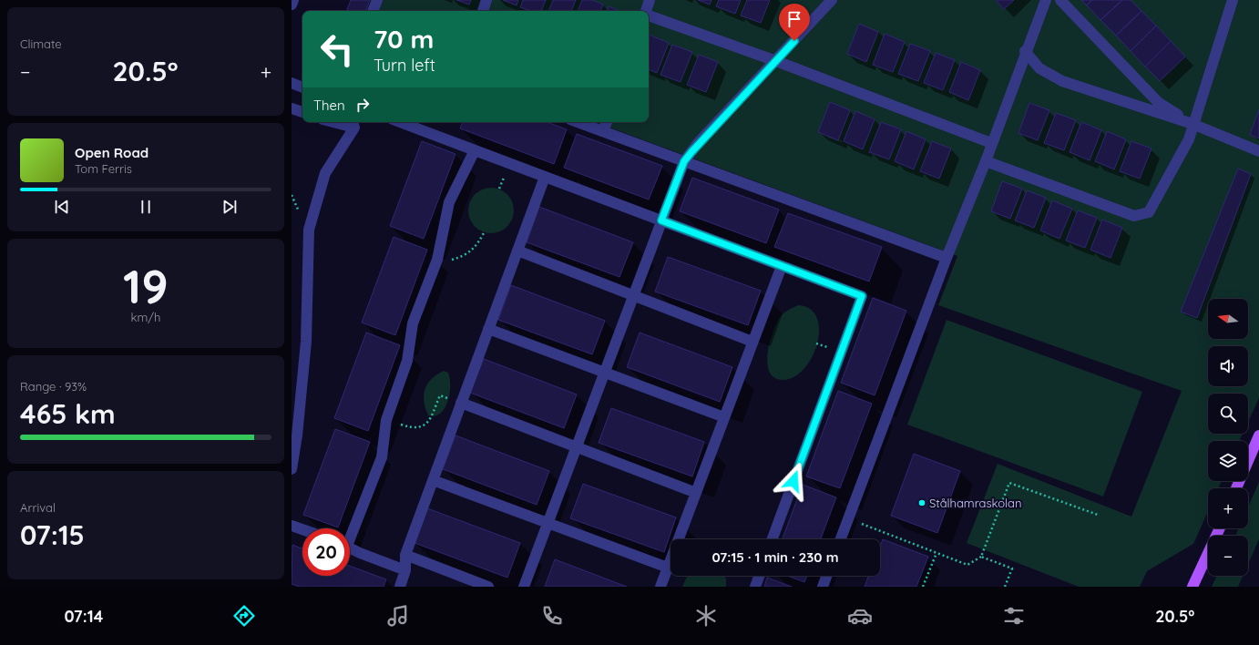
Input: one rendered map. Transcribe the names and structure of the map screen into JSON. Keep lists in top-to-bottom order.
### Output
{
  "places": ["Stålhamraskolan"],
  "north": "left",
  "page": {
    "tile": [
      "Climate",
      ["19", "km/h"],
      ["Range · 93%", "465 km"],
      ["Arrival", "07:15"]
    ],
    "turn": ["70 m", "Turn left"],
    "heat": ["−", "20.5°", "+"],
    "then": "Then",
    "song": ["Open Road", "Tom Ferris"],
    "map_buttons": ["+", "−"],
    "limit": "20",
    "trip": "07:15 · 1 min · 230 m",
    "tabs": ["07:14", "20.5°"]
  }
}
